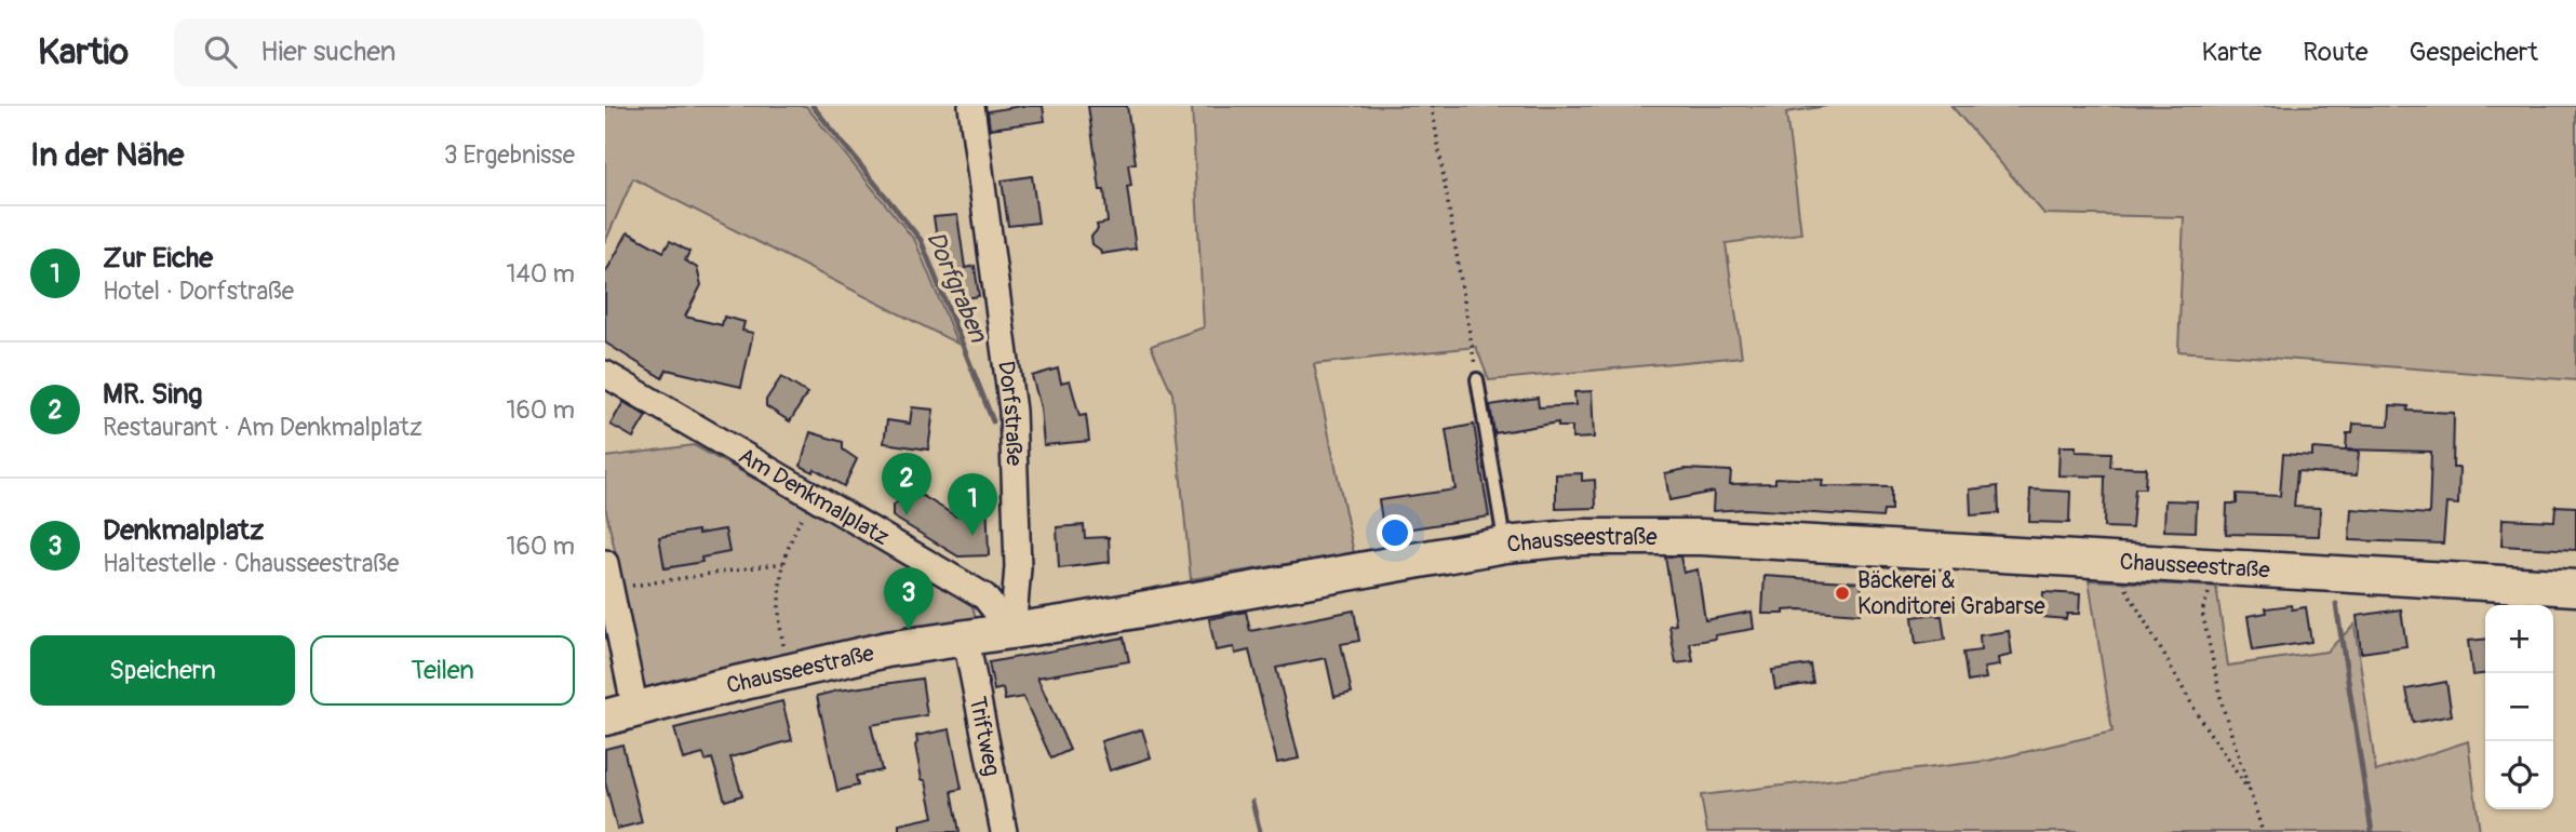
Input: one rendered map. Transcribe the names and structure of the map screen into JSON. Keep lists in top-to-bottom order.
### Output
{
  "streets": {
    "main road": ["Chausseestraße"],
    "street": ["Dorfstraße", "Am Denkmalplatz", "Triftweg"]
  },
  "crossings": [
    ["Dorfstraße", "Am Denkmalplatz"],
    ["Dorfstraße", "Chausseestraße"],
    ["Am Denkmalplatz", "Chausseestraße"],
    ["Chausseestraße", "Triftweg"]
  ],
  "water": ["Dorfgraben"],
  "places": ["Bäckerei & Konditorei Grabarse"],
  "page": {
    "header": "Kartio",
    "search": "Hier suchen",
    "nav": ["Karte", "Route", "Gespeichert"],
    "heading": ["In der Nähe", "3 Ergebnisse"],
    "list": [
      {
        "mark": "1",
        "name": "Zur Eiche",
        "note": "Hotel · Dorfstraße",
        "value": "140 m"
      },
      {
        "mark": "2",
        "name": "MR. Sing",
        "note": "Restaurant · Am Denkmalplatz",
        "value": "160 m"
      },
      {
        "mark": "3",
        "name": "Denkmalplatz",
        "note": "Haltestelle · Chausseestraße",
        "value": "160 m"
      }
    ],
    "pins": ["2", "1", "3"],
    "map_buttons": ["+", "−"],
    "buttons": ["Speichern", "Teilen"]
  }
}
